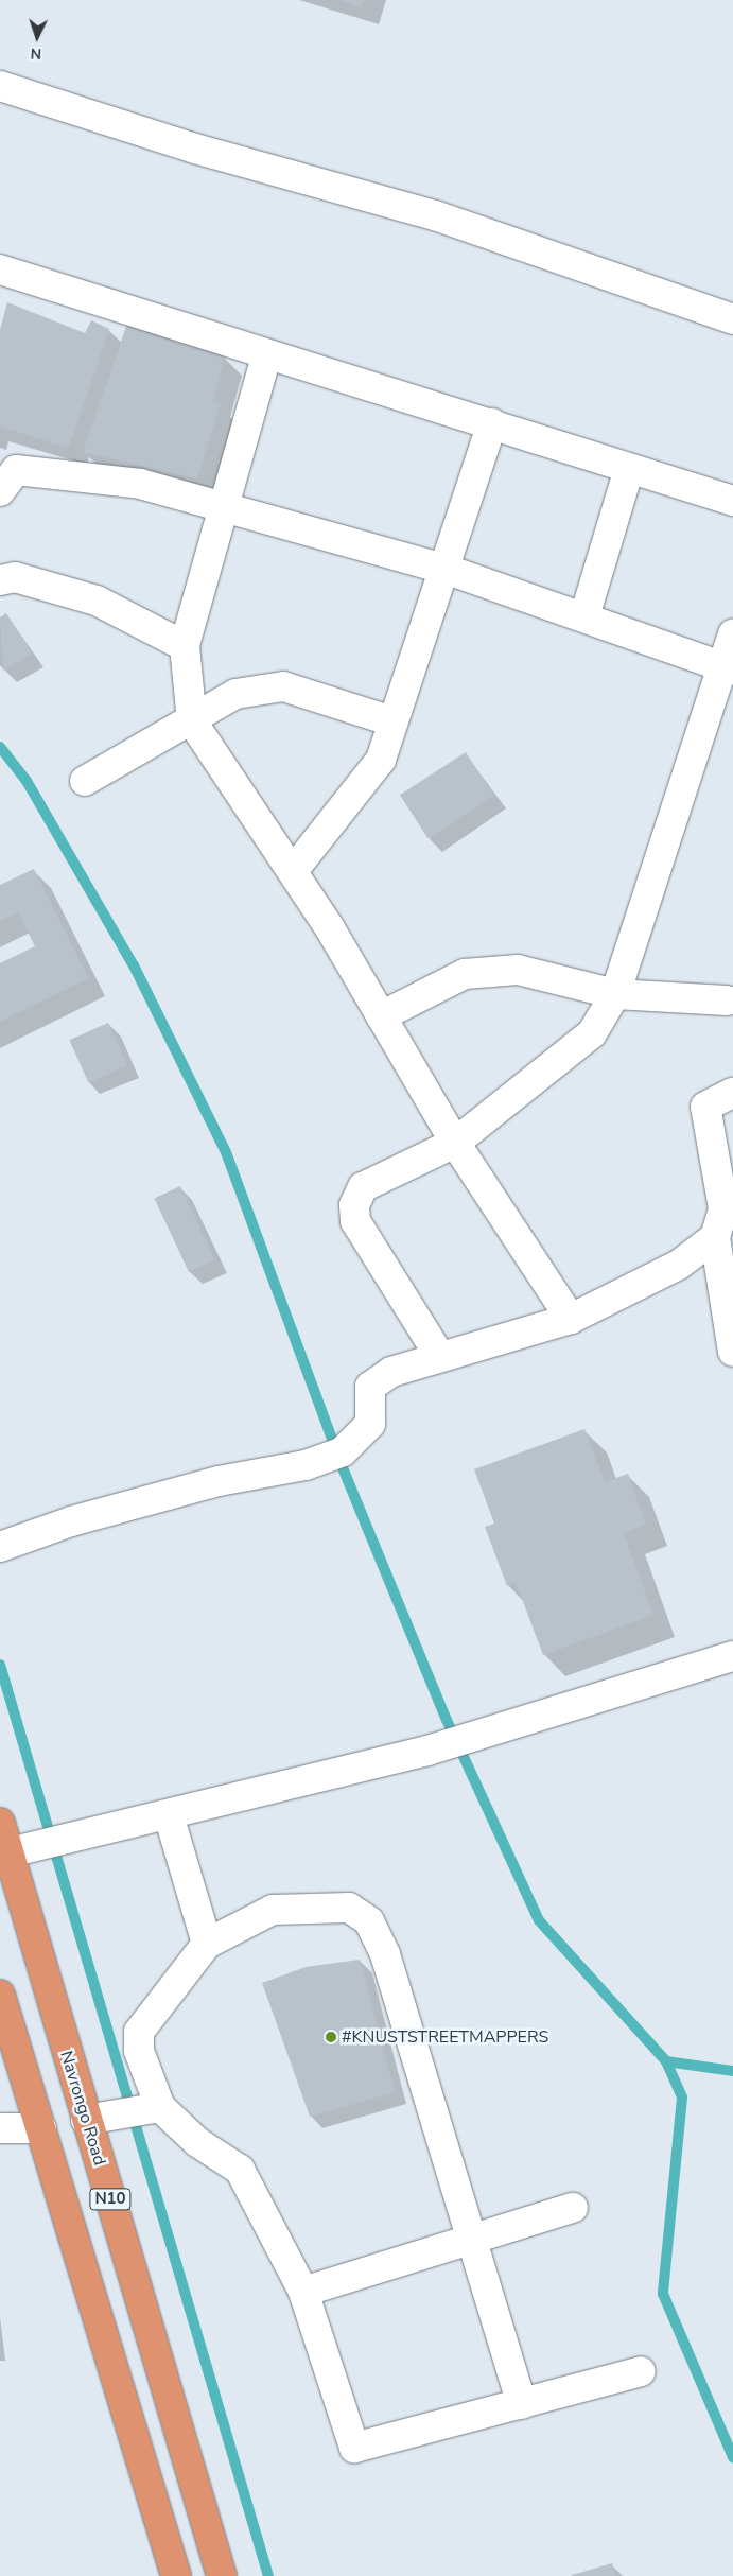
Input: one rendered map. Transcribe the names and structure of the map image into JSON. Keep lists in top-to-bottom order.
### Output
{
  "streets": {
    "highway": ["Navrongo Road", "N10"]
  },
  "places": ["#KNUSTSTREETMAPPERS"],
  "north": "bottom"
}
